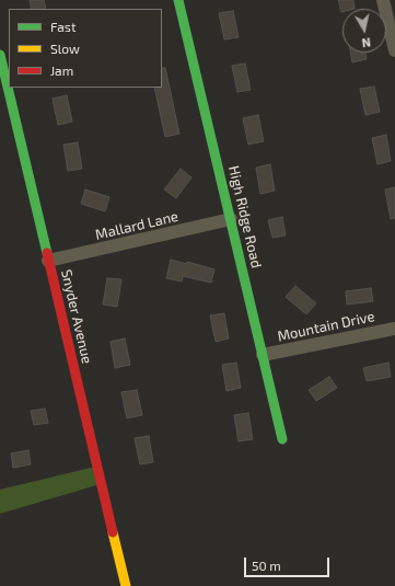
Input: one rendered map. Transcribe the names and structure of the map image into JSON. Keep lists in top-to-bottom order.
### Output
{
  "streets": {
    "street": [
      "High Ridge Road",
      "Mallard Lane",
      "Snyder Avenue",
      "Mountain Drive"
    ]
  },
  "crossings": [
    ["High Ridge Road", "Mallard Lane"],
    ["High Ridge Road", "Mountain Drive"],
    ["Mallard Lane", "Snyder Avenue"]
  ],
  "legend": ["Fast", "Slow", "Jam"],
  "scale_bar": "50 m",
  "north": "bottom"
}
